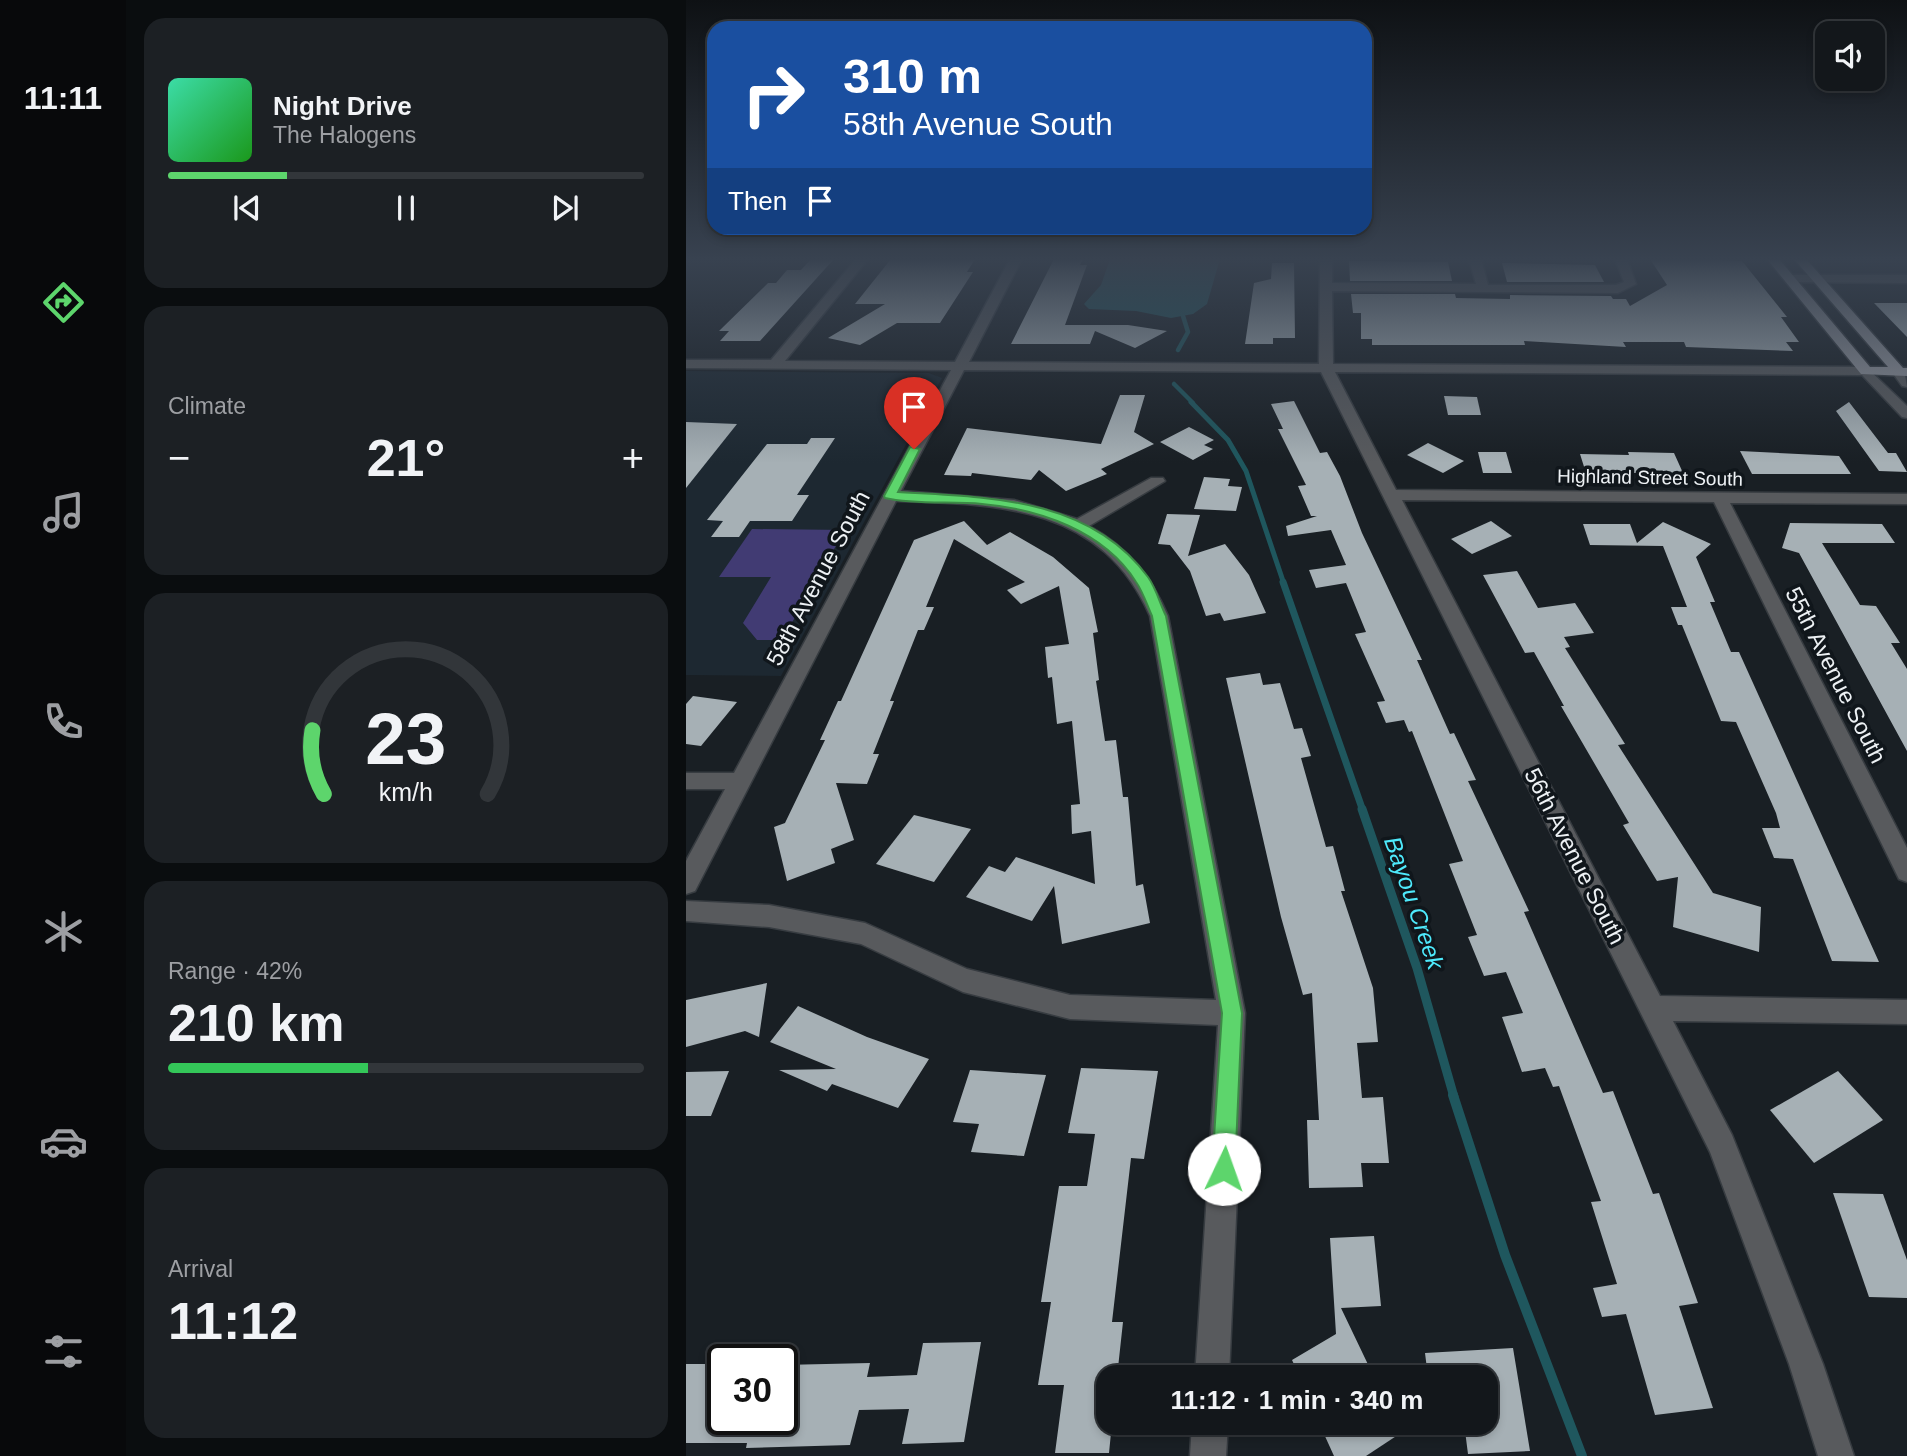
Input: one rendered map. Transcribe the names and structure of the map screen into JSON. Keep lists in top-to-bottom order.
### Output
{
  "streets": {
    "street": [
      "Highland Street South",
      "58th Avenue South",
      "55th Avenue South",
      "56th Avenue South"
    ]
  },
  "crossings": [
    ["Highland Street South", "55th Avenue South"],
    ["Highland Street South", "56th Avenue South"]
  ],
  "water": ["Bayou Creek"],
  "page": {
    "tabs": "11:11",
    "turn": ["310 m", "58th Avenue South"],
    "song": ["Night Drive", "The Halogens"],
    "then": "Then",
    "tile": [
      "Climate",
      ["Range · 42%", "210 km"],
      ["Arrival", "11:12"]
    ],
    "heat": ["−", "21°", "+"],
    "limit": "30",
    "trip": "11:12 · 1 min · 340 m",
    "gauge": ["23", "km/h"]
  }
}
